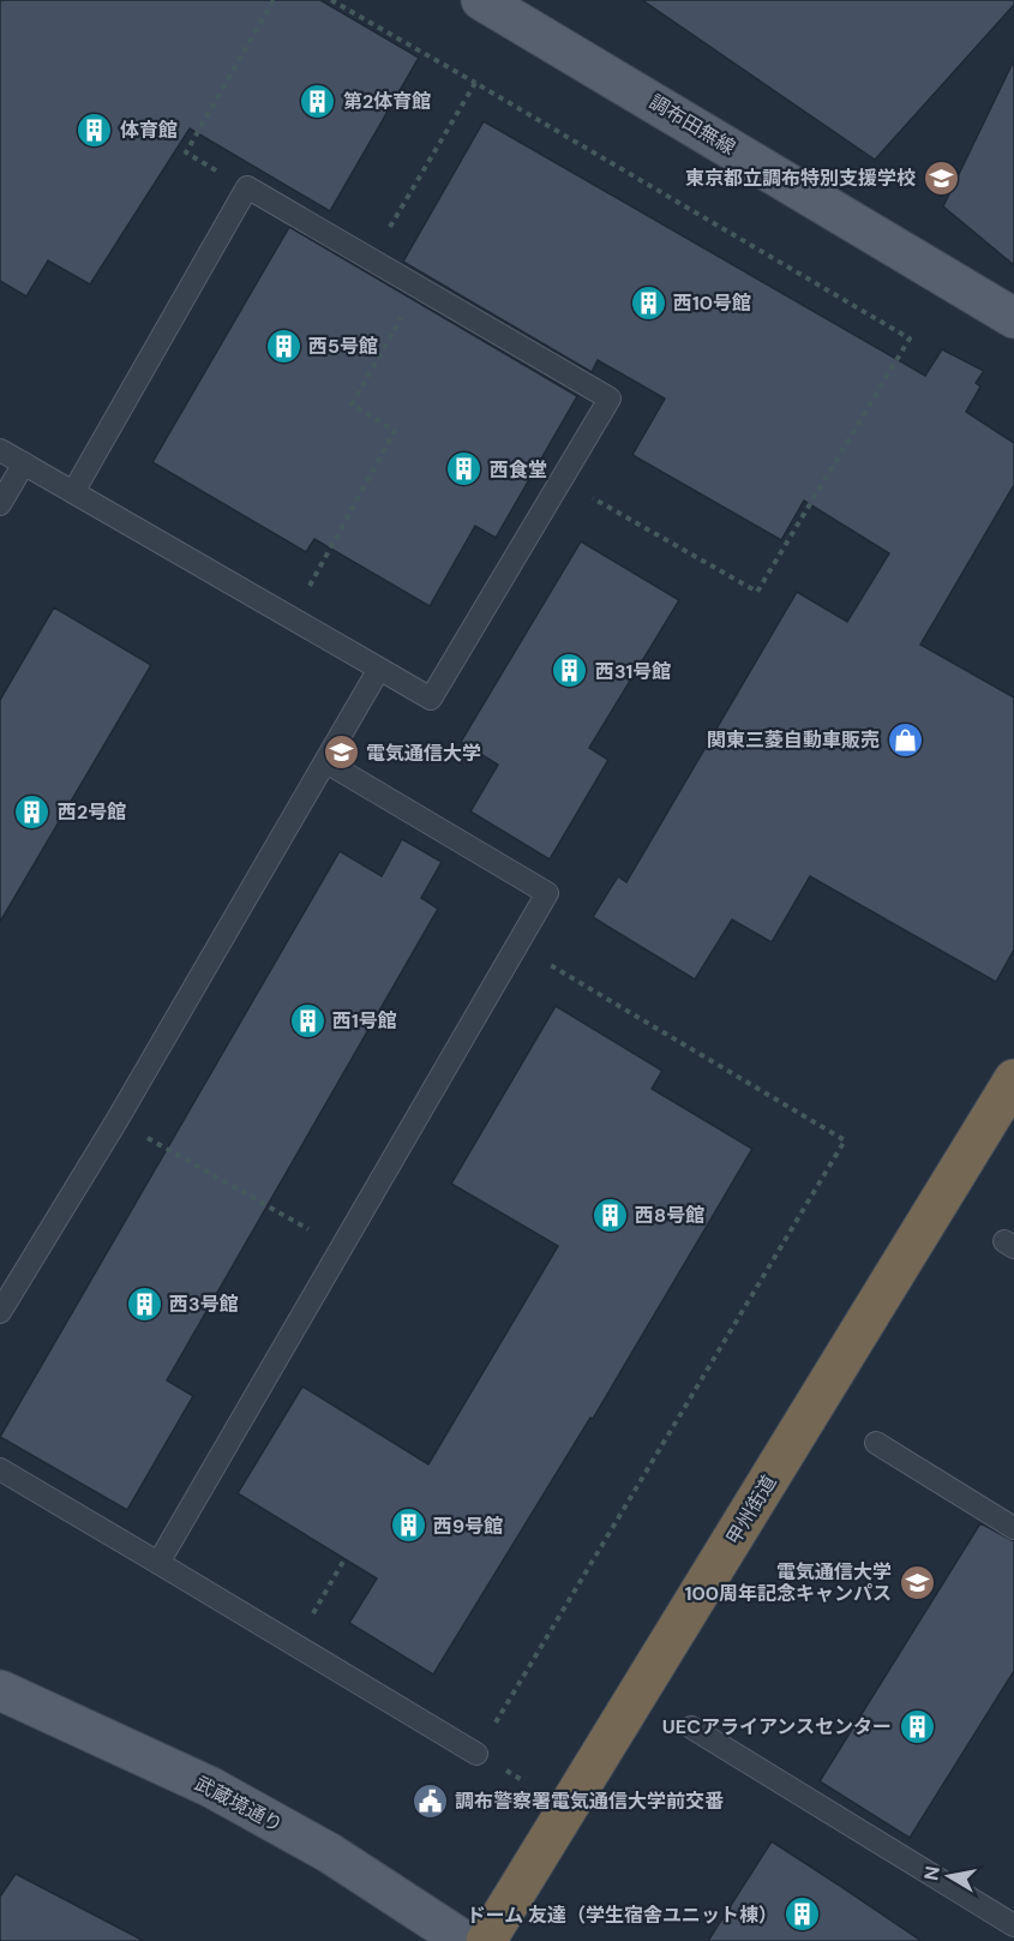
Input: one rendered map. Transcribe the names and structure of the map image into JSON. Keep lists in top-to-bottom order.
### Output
{
  "streets": {
    "highway": ["甲州街道"],
    "main road": ["調布田無線", "武蔵境通り"]
  },
  "places": {
    "building": [
      "第2体育館",
      "体育館",
      "西10号館",
      "西5号館",
      "西食堂",
      "西31号館",
      "西2号館",
      "西1号館",
      "西8号館",
      "西3号館",
      "西9号館",
      "UECアライアンスセンター",
      "ドーム 友達（学生宿舎ユニット棟）"
    ],
    "school or university": ["東京都立調布特別支援学校", "電気通信大学", "電気通信大学 100周年記念キャンパス"],
    "shop": ["関東三菱自動車販売"],
    "public building": ["調布警察署電気通信大学前交番"]
  },
  "north": "left"
}
